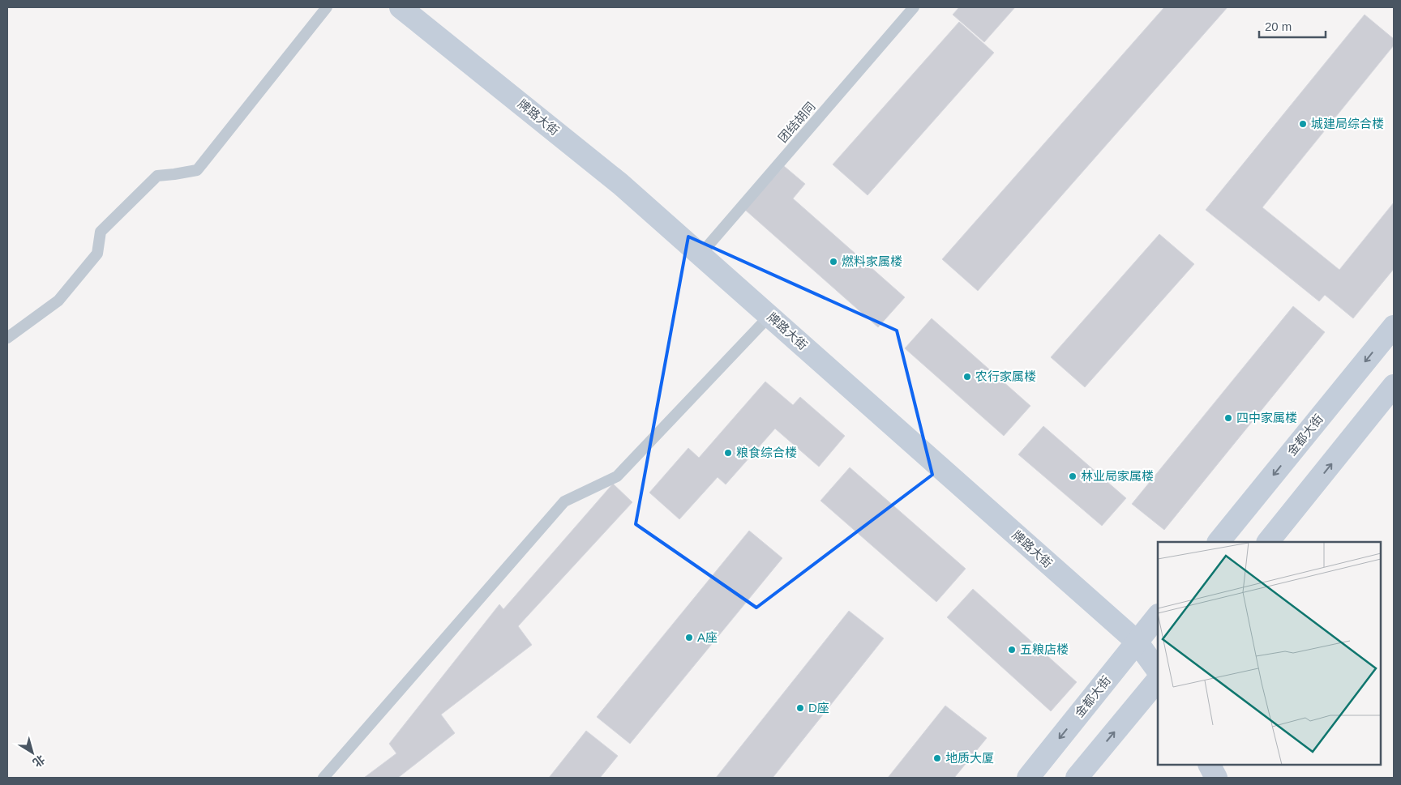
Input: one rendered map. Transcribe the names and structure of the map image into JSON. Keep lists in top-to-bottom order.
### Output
{
  "streets": {
    "street": ["牌路大街", "金都大街"],
    "lane": ["团结胡同"]
  },
  "crossings": [
    ["牌路大街", "团结胡同"],
    ["牌路大街", "金都大街"]
  ],
  "places": [
    "城建局综合楼",
    "燃料家属楼",
    "农行家属楼",
    "四中家属楼",
    "粮食综合楼",
    "林业局家属楼",
    "A座",
    "五粮店楼",
    "D座",
    "地质大厦"
  ],
  "scale_bar": "20 m",
  "north": "bottom right"
}
